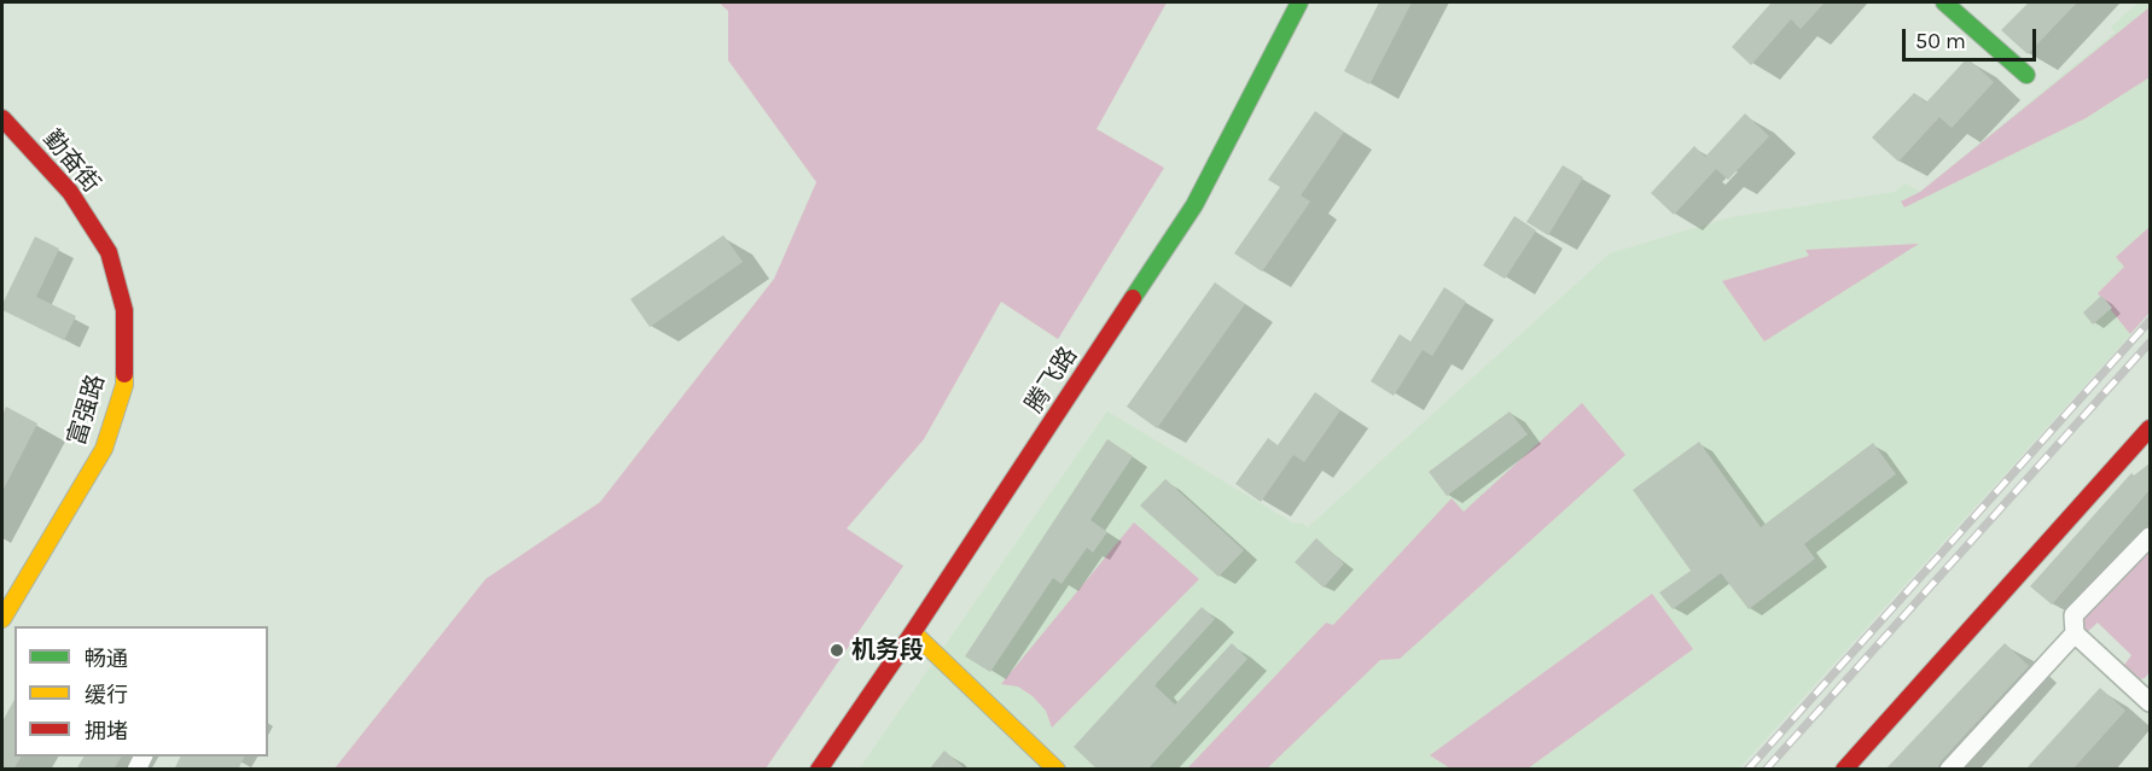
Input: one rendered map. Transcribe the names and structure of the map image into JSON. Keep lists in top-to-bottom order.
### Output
{
  "streets": {
    "street": ["勤奋街", "腾飞路", "富强路"]
  },
  "crossings": [
    ["勤奋街", "富强路"]
  ],
  "places": ["机务段"],
  "legend": ["畅通", "缓行", "拥堵"],
  "scale_bar": "50 m"
}
